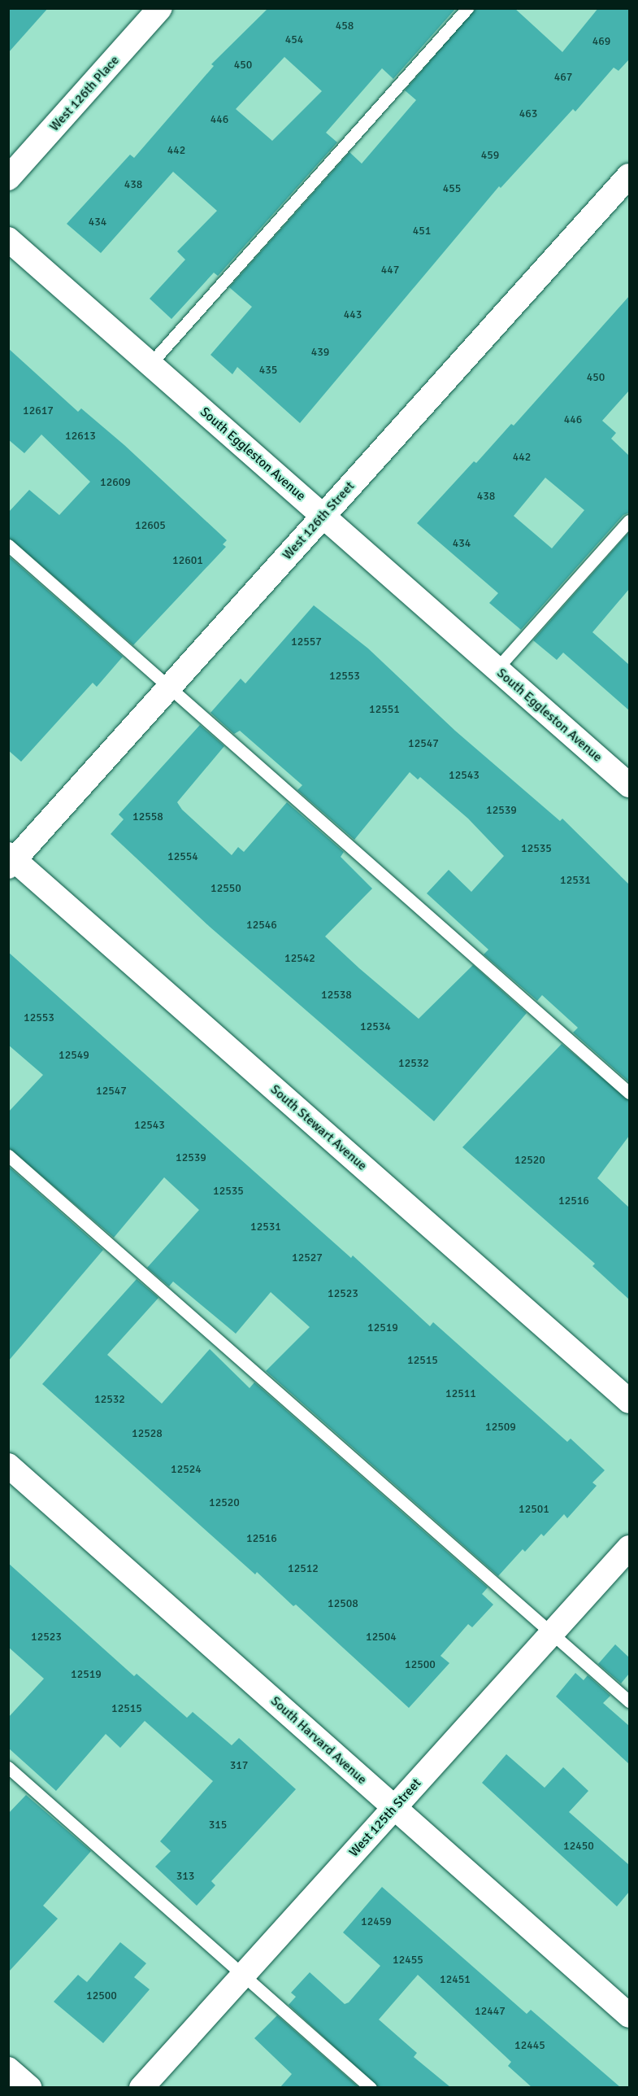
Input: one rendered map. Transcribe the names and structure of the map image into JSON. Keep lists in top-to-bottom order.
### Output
{
  "streets": {
    "street": [
      "West 126th Place",
      "South Eggleston Avenue",
      "West 126th Street",
      "South Stewart Avenue",
      "South Harvard Avenue",
      "West 125th Street"
    ]
  },
  "crossings": [
    ["South Eggleston Avenue", "West 126th Street"],
    ["West 126th Street", "South Stewart Avenue"],
    ["South Harvard Avenue", "West 125th Street"]
  ],
  "house_numbers": [
    "458",
    "454",
    "469",
    "450",
    "467",
    "463",
    "446",
    "442",
    "459",
    "438",
    "455",
    "434",
    "451",
    "447",
    "443",
    "439",
    "435",
    "450",
    "12617",
    "446",
    "12613",
    "442",
    "12609",
    "438",
    "12605",
    "434",
    "12601",
    "12557",
    "12553",
    "12551",
    "12547",
    "12543",
    "12539",
    "12558",
    "12535",
    "12554",
    "12531",
    "12550",
    "12546",
    "12542",
    "12538",
    "12553",
    "12534",
    "12549",
    "12532",
    "12547",
    "12543",
    "12539",
    "12520",
    "12535",
    "12516",
    "12531",
    "12527",
    "12523",
    "12519",
    "12515",
    "12511",
    "12532",
    "12509",
    "12528",
    "12524",
    "12520",
    "12501",
    "12516",
    "12512",
    "12508",
    "12523",
    "12504",
    "12500",
    "12519",
    "12515",
    "317",
    "315",
    "12450",
    "313",
    "12459",
    "12455",
    "12451",
    "12500",
    "12447",
    "12445"
  ]
}
